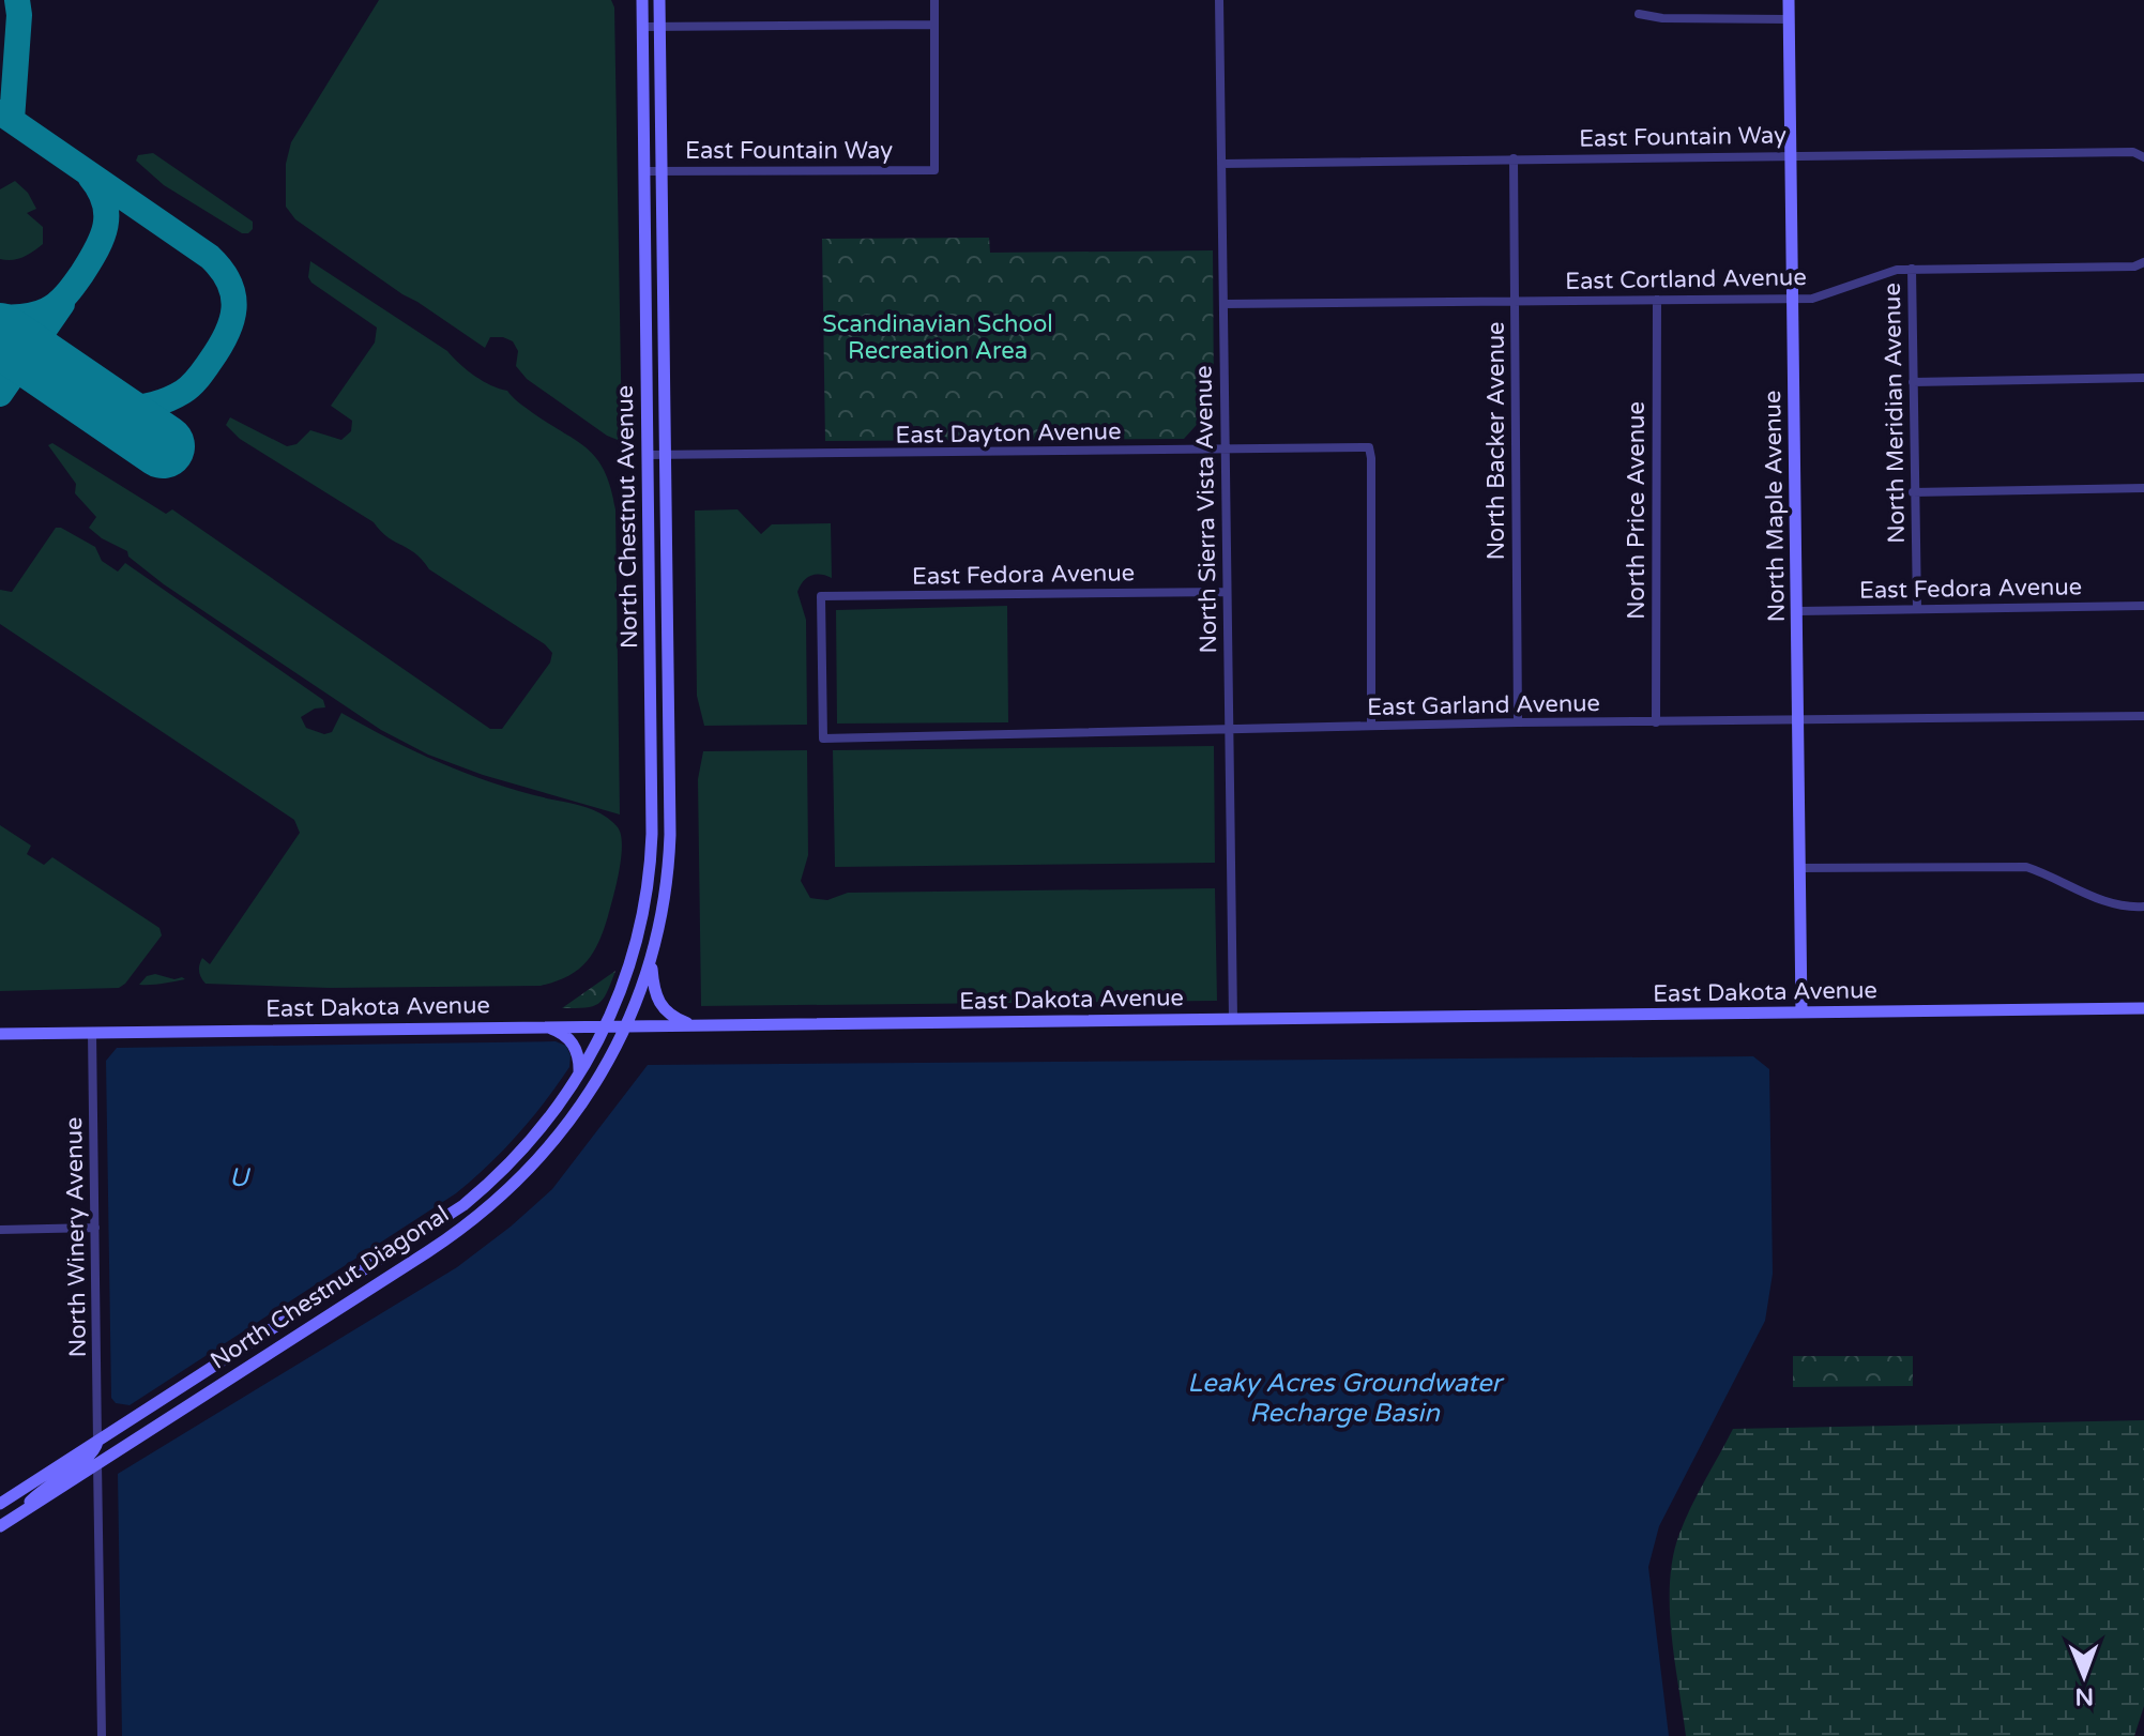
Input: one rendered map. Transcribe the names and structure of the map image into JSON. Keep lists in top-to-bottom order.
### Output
{
  "streets": {
    "main road": [
      "North Maple Avenue",
      "North Chestnut Avenue",
      "East Dakota Avenue",
      "North Chestnut Diagonal"
    ],
    "street": [
      "East Fountain Way",
      "East Cortland Avenue",
      "North Meridian Avenue",
      "East Dayton Avenue",
      "North Backer Avenue",
      "North Sierra Vista Avenue",
      "North Price Avenue",
      "East Fedora Avenue",
      "East Garland Avenue",
      "North Winery Avenue"
    ]
  },
  "crossings": [
    ["East Fountain Way", "North Backer Avenue"],
    ["East Fountain Way", "North Maple Avenue"],
    ["East Fountain Way", "North Sierra Vista Avenue"],
    ["East Fountain Way", "North Chestnut Avenue"],
    ["East Cortland Avenue", "North Meridian Avenue"],
    ["East Cortland Avenue", "North Backer Avenue"],
    ["East Cortland Avenue", "North Maple Avenue"],
    ["East Cortland Avenue", "North Sierra Vista Avenue"],
    ["East Cortland Avenue", "North Price Avenue"],
    ["North Meridian Avenue", "East Fedora Avenue"],
    ["East Dayton Avenue", "North Sierra Vista Avenue"],
    ["East Dayton Avenue", "North Chestnut Avenue"],
    ["East Dayton Avenue", "East Garland Avenue"],
    ["North Backer Avenue", "East Garland Avenue"],
    ["North Maple Avenue", "East Fedora Avenue"],
    ["North Maple Avenue", "East Garland Avenue"],
    ["North Maple Avenue", "East Dakota Avenue"],
    ["North Sierra Vista Avenue", "East Fedora Avenue"],
    ["North Sierra Vista Avenue", "East Garland Avenue"],
    ["North Sierra Vista Avenue", "East Dakota Avenue"],
    ["North Price Avenue", "East Garland Avenue"],
    ["North Chestnut Avenue", "East Dakota Avenue"],
    ["North Chestnut Avenue", "North Chestnut Diagonal"],
    ["East Fedora Avenue", "East Garland Avenue"],
    ["East Dakota Avenue", "North Winery Avenue"],
    ["East Dakota Avenue", "North Chestnut Diagonal"],
    ["North Winery Avenue", "North Chestnut Diagonal"]
  ],
  "water": ["U", "Leaky Acres Groundwater Recharge Basin"],
  "parks": ["Scandinavian School Recreation Area"],
  "north": "bottom"
}
